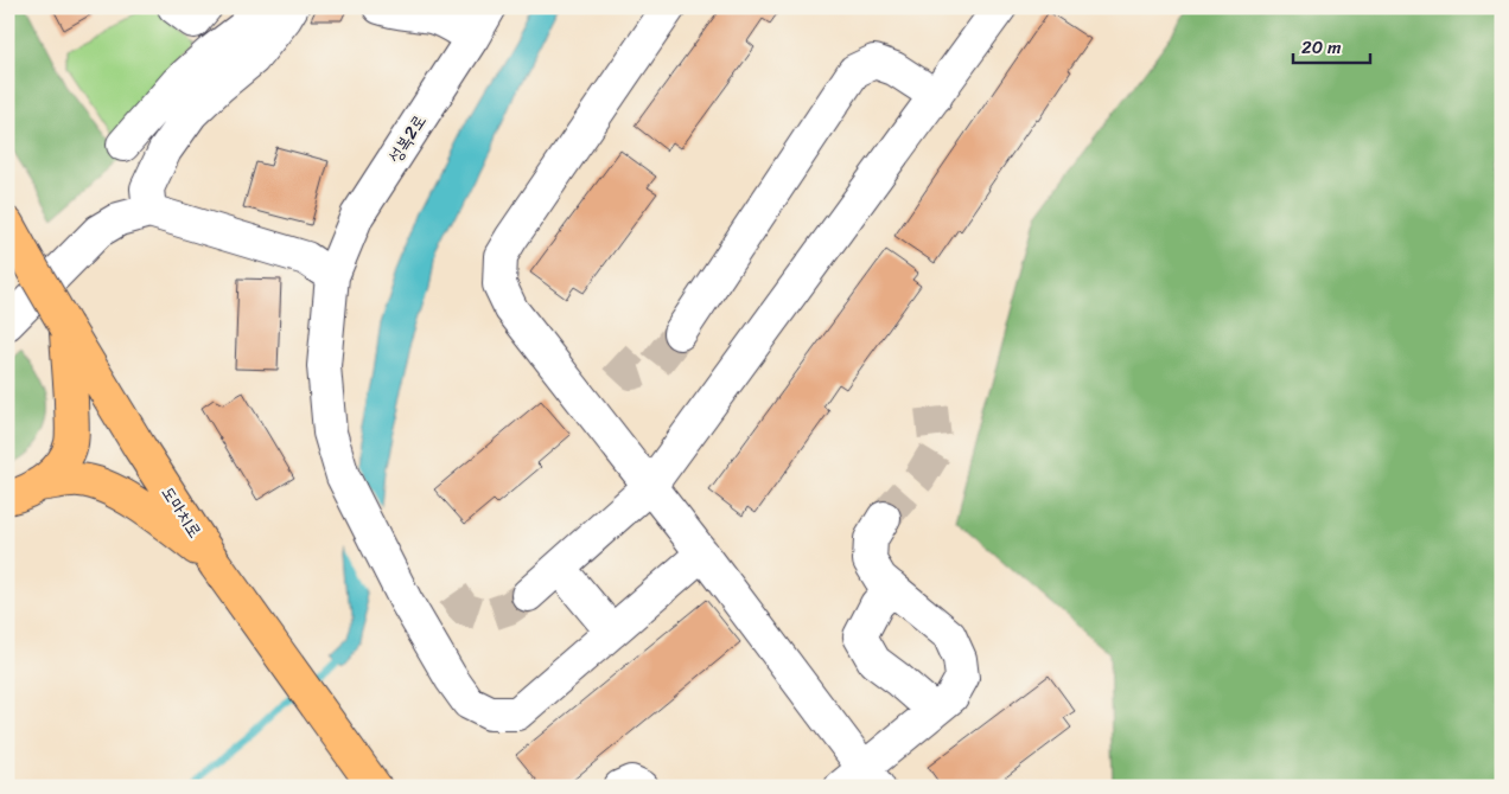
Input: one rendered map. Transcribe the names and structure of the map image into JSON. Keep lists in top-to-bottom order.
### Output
{
  "streets": {
    "main road": ["도마치로"],
    "street": ["성복2로"]
  },
  "scale_bar": "20 m"
}
